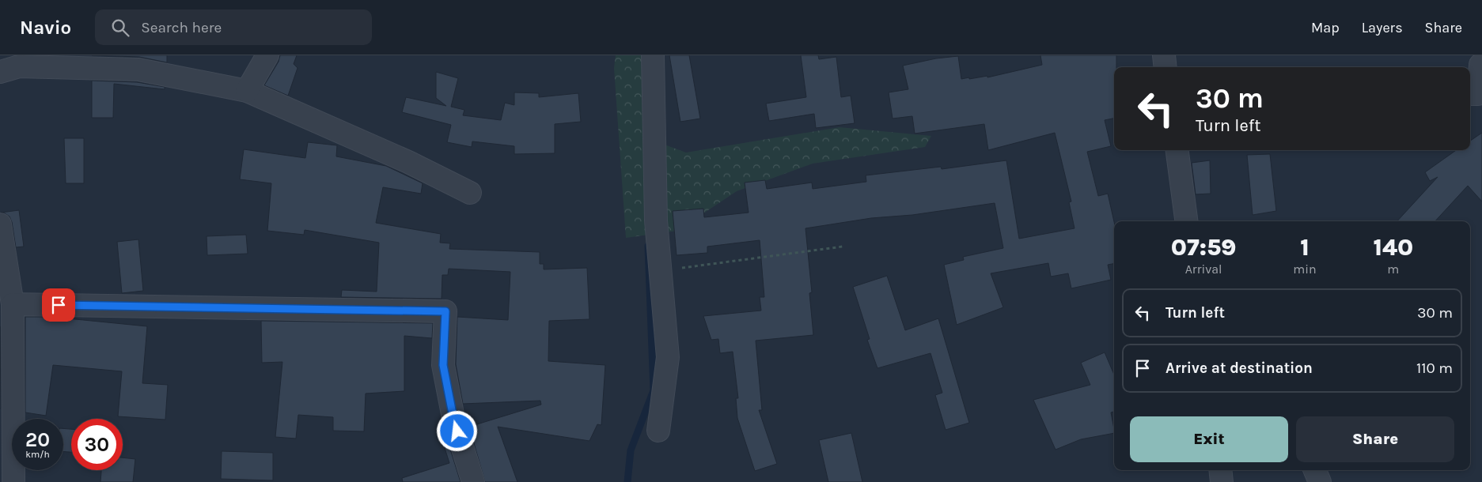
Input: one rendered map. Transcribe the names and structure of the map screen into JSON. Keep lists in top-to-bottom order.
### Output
{
  "page": {
    "header": "Navio",
    "search": "Search here",
    "nav": ["Map", "Layers", "Share"],
    "turn": ["30 m", "Turn left"],
    "eta": [
      "07:59",
      "Arrival",
      "1",
      "min",
      "140",
      "m"
    ],
    "list": [
      {
        "name": "Turn left",
        "value": "30 m"
      },
      {
        "name": "Arrive at destination",
        "value": "110 m"
      }
    ],
    "buttons": ["Exit", "Share"],
    "speed": "20 km/h",
    "limit": "30"
  }
}
